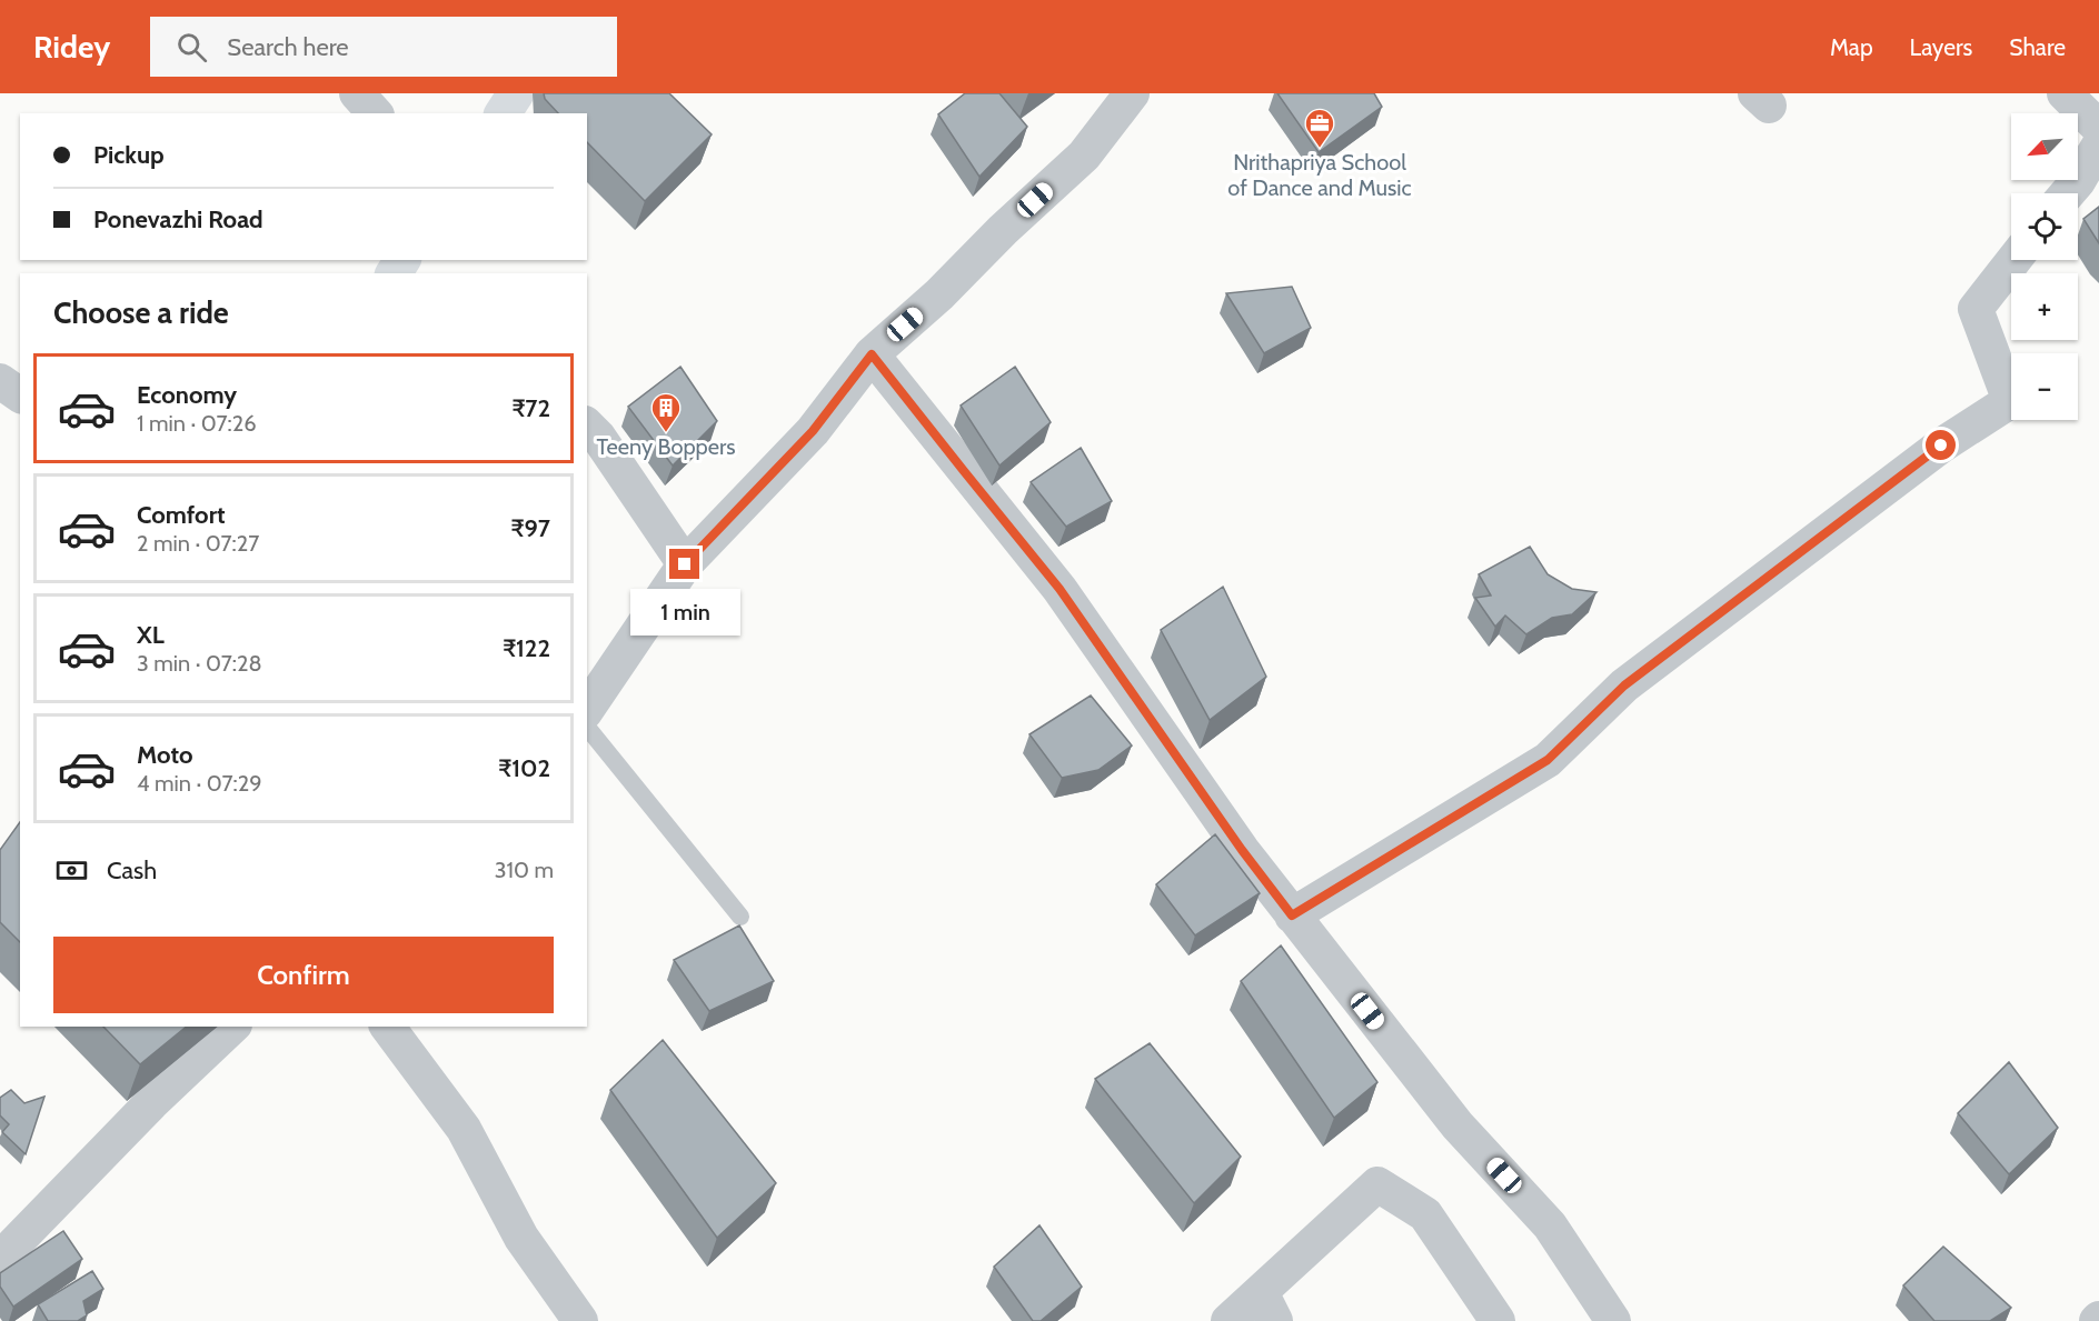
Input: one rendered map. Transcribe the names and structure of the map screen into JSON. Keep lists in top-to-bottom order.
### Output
{
  "places": {
    "office": ["Nrithapriya School of Dance and Music"],
    "building": ["Teeny Boppers"]
  },
  "north": "bottom left",
  "page": {
    "header": "Ridey",
    "search": "Search here",
    "nav": ["Map", "Layers", "Share"],
    "map_buttons": ["+", "−"],
    "banner": ["Pickup", "Ponevazhi Road"],
    "heading": "Choose a ride",
    "list": [
      {
        "name": "Economy",
        "note": "1 min · 07:26",
        "value": "₹72"
      },
      {
        "name": "Comfort",
        "note": "2 min · 07:27",
        "value": "₹97"
      },
      {
        "name": "XL",
        "note": "3 min · 07:28",
        "value": "₹122"
      },
      {
        "name": "Moto",
        "note": "4 min · 07:29",
        "value": "₹102"
      }
    ],
    "bubble": "1 min",
    "pay": ["Cash", "310 m"],
    "buttons": "Confirm"
  }
}
